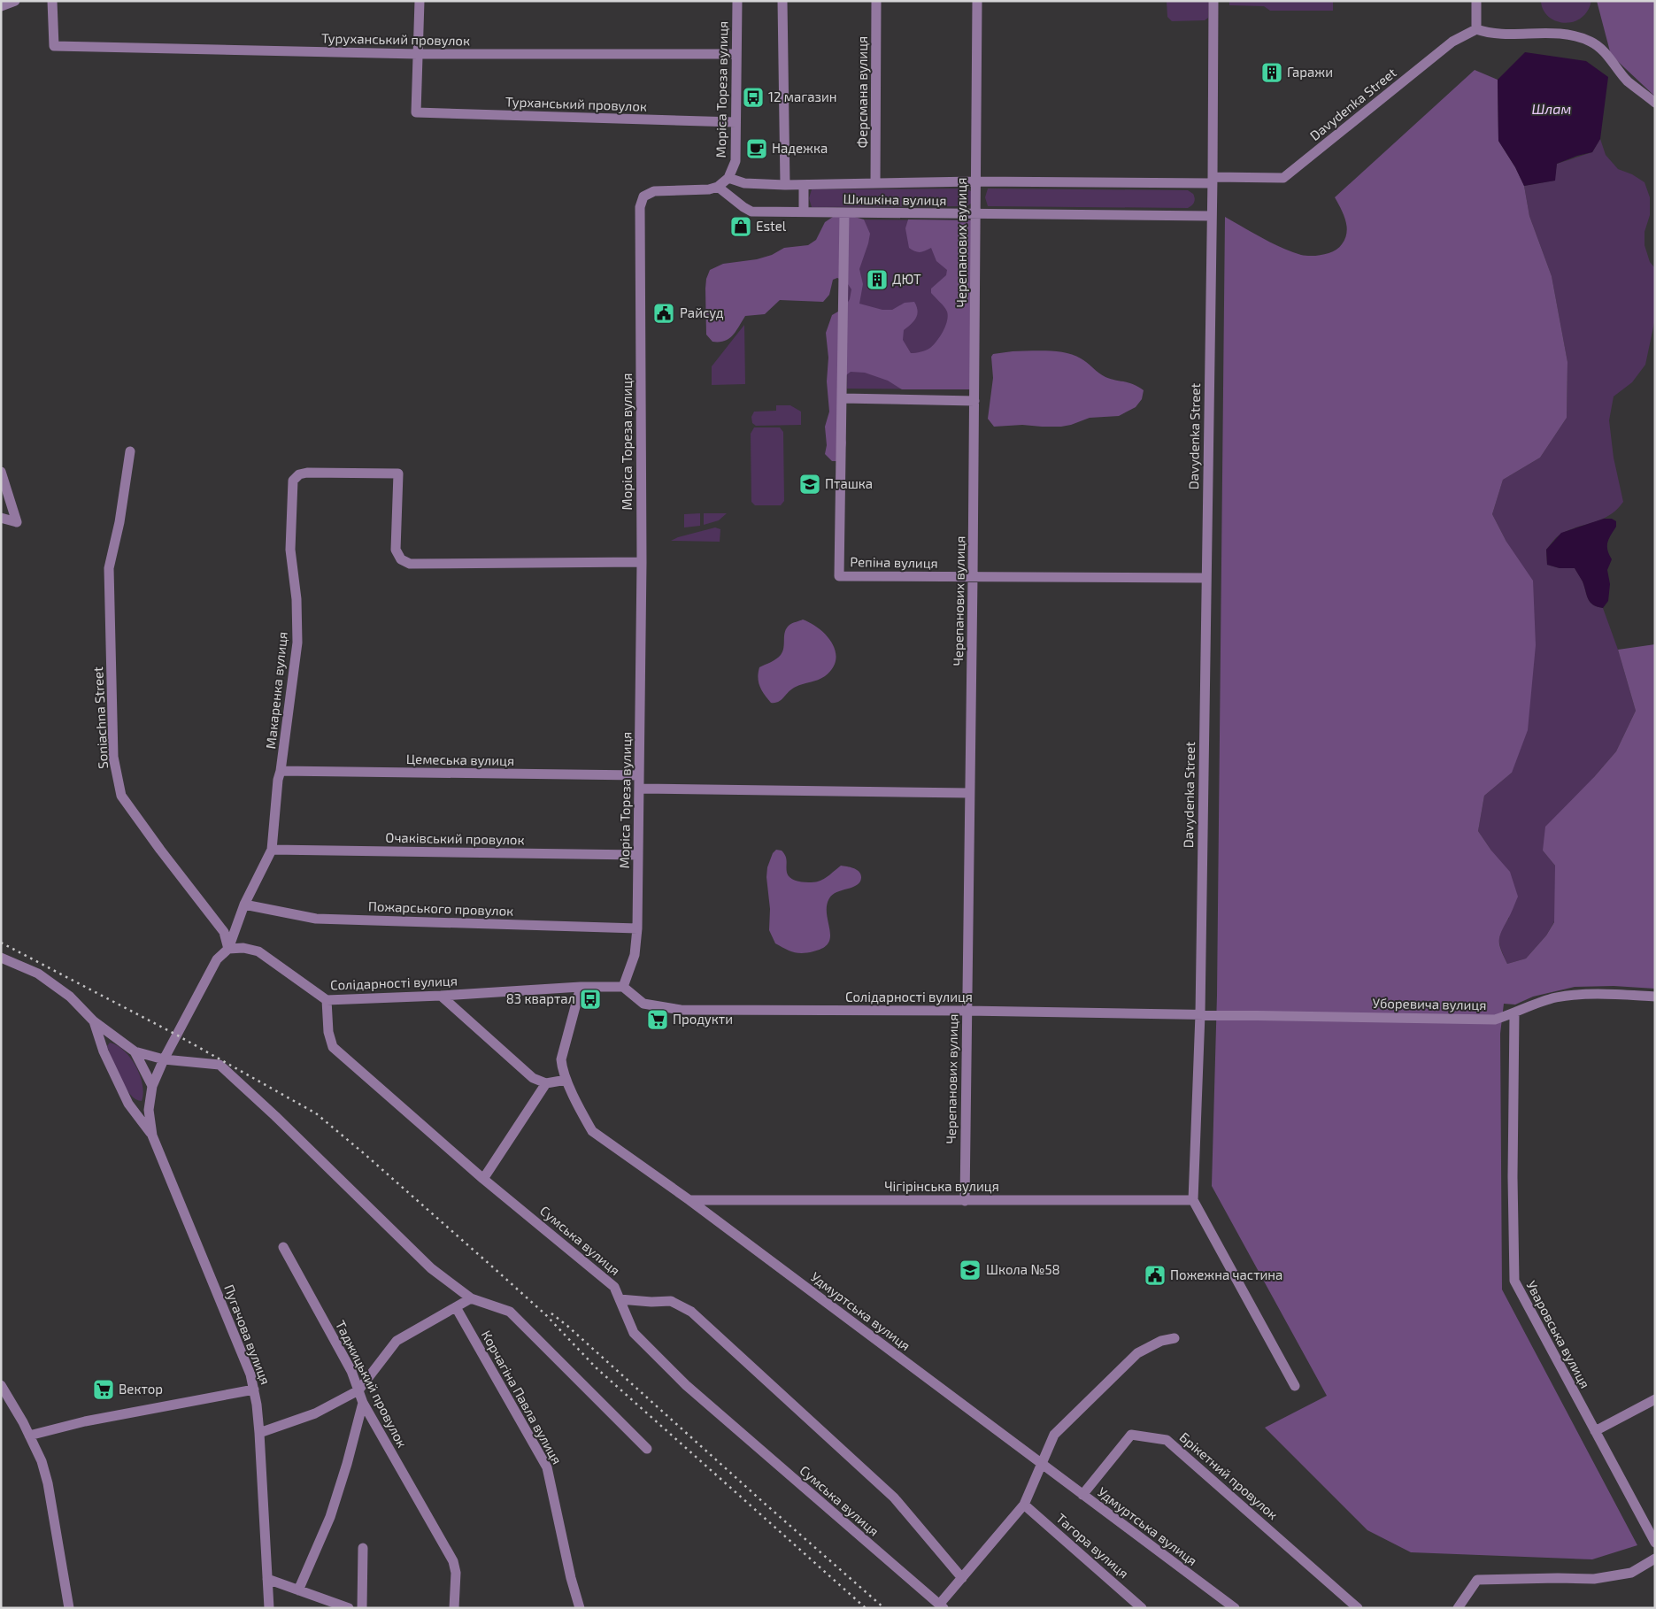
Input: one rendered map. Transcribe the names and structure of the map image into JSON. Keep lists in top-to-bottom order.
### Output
{
  "streets": {
    "street": [
      "Туруханський провулок",
      "Моріса Тореза вулиця",
      "Ферсмана вулиця",
      "Турханський провулок",
      "Davydenka Street",
      "Шишкiна вулиця",
      "Черепанових вулиця",
      "Репiна вулиця",
      "Макаренка вулиця",
      "Soniachna Street",
      "Цемеська вулиця",
      "Очакiвський провулок",
      "Пожарського провулок",
      "Солідарності вулиця",
      "Уборевича вулиця",
      "Чiгiрiнська вулиця",
      "Сумська вулиця",
      "Удмуртська вулиця",
      "Пугачова вулиця",
      "Уваровська вулиця",
      "Таджицький провулок",
      "Корчагіна Павла вулиця",
      "Брiкетний провулок",
      "Тагора вулиця"
    ]
  },
  "crossings": [
    ["Туруханський провулок", "Моріса Тореза вулиця"],
    ["Туруханський провулок", "Турханський провулок"],
    ["Моріса Тореза вулиця", "Турханський провулок"],
    ["Моріса Тореза вулиця", "Шишкiна вулиця"],
    ["Моріса Тореза вулиця", "Макаренка вулиця"],
    ["Моріса Тореза вулиця", "Цемеська вулиця"],
    ["Моріса Тореза вулиця", "Очакiвський провулок"],
    ["Моріса Тореза вулиця", "Пожарського провулок"],
    ["Моріса Тореза вулиця", "Солідарності вулиця"],
    ["Davydenka Street", "Шишкiна вулиця"],
    ["Davydenka Street", "Репiна вулиця"],
    ["Davydenka Street", "Солідарності вулиця"],
    ["Davydenka Street", "Уборевича вулиця"],
    ["Davydenka Street", "Чiгiрiнська вулиця"],
    ["Шишкiна вулиця", "Черепанових вулиця"],
    ["Шишкiна вулиця", "Репiна вулиця"],
    ["Черепанових вулиця", "Репiна вулиця"],
    ["Черепанових вулиця", "Солідарності вулиця"],
    ["Черепанових вулиця", "Чiгiрiнська вулиця"],
    ["Макаренка вулиця", "Soniachna Street"],
    ["Макаренка вулиця", "Цемеська вулиця"],
    ["Макаренка вулиця", "Очакiвський провулок"],
    ["Макаренка вулиця", "Пожарського провулок"],
    ["Макаренка вулиця", "Солідарності вулиця"],
    ["Макаренка вулиця", "Пугачова вулиця"],
    ["Soniachna Street", "Солідарності вулиця"],
    ["Soniachna Street", "Пугачова вулиця"],
    ["Солідарності вулиця", "Уборевича вулиця"],
    ["Солідарності вулиця", "Сумська вулиця"],
    ["Солідарності вулиця", "Удмуртська вулиця"],
    ["Солідарності вулиця", "Пугачова вулиця"],
    ["Уборевича вулиця", "Уваровська вулиця"],
    ["Чiгiрiнська вулиця", "Удмуртська вулиця"],
    ["Удмуртська вулиця", "Брiкетний провулок"]
  ],
  "water": ["Шлам"],
  "places": {
    "building": ["Гаражи", "ДЮТ"],
    "bus stop": ["12 магазин", "83 квартал"],
    "cafe": ["Надежка"],
    "shop": ["Estel"],
    "public building": ["Райсуд", "Пожежна частина"],
    "school or university": ["Пташка", "Школа №58"],
    "supermarket": ["Продукти", "Вектор"]
  }
}
